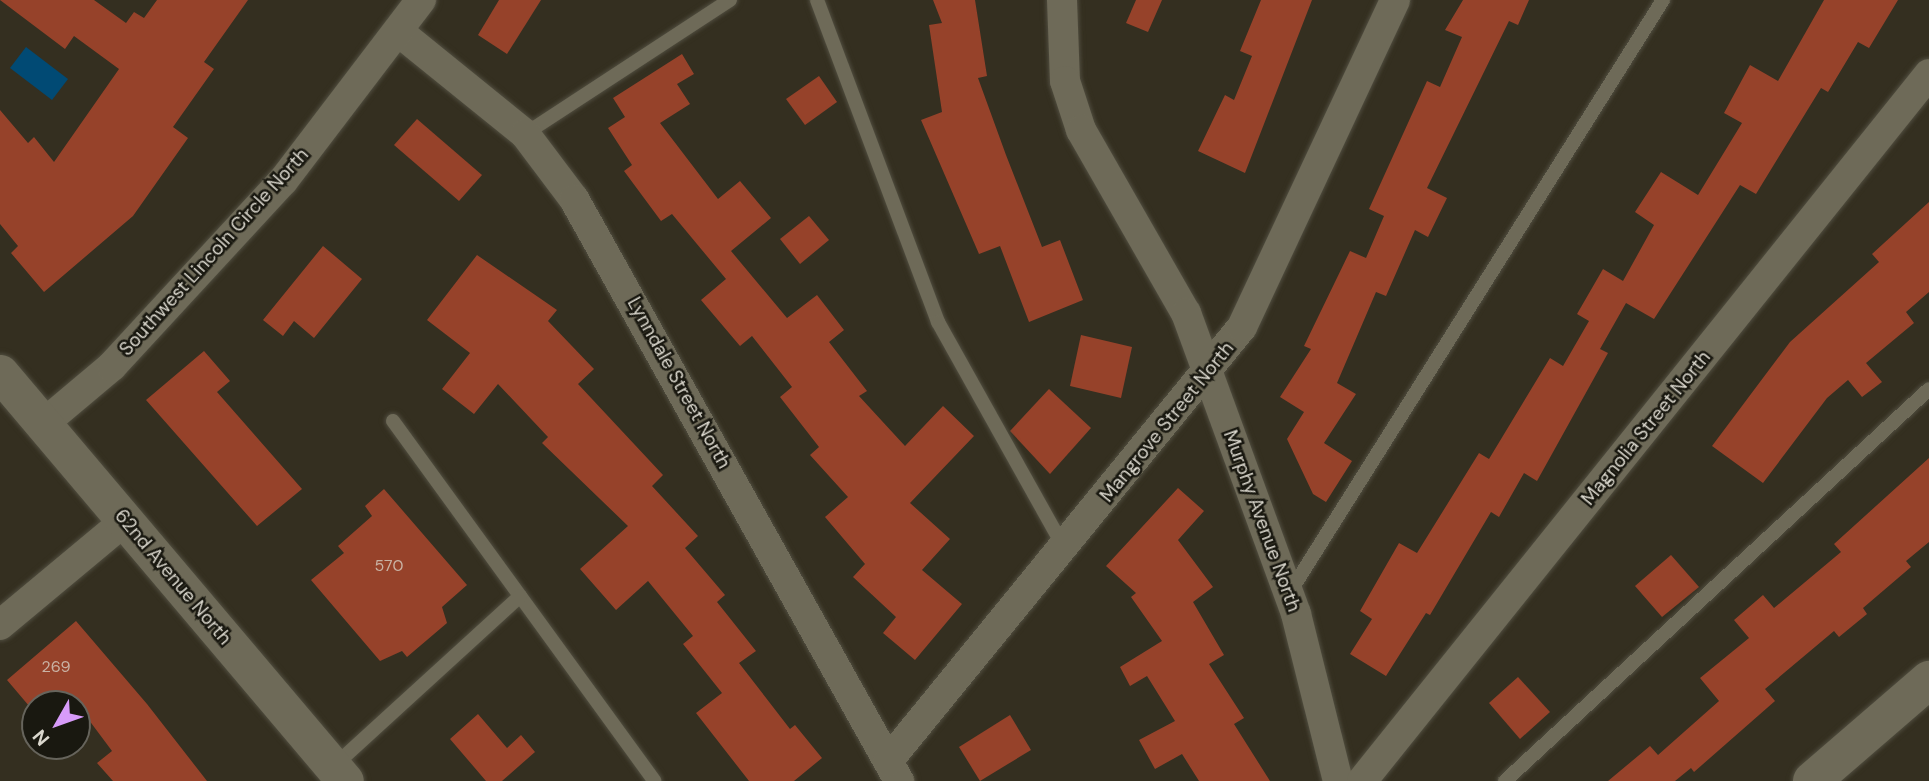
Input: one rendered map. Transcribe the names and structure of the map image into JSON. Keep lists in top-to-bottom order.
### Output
{
  "streets": {
    "street": [
      "Southwest Lincoln Circle North",
      "Lynndale Street North",
      "Mangrove Street North",
      "Magnolia Street North",
      "Murphy Avenue North",
      "62nd Avenue North"
    ]
  },
  "crossings": [
    ["Southwest Lincoln Circle North", "Lynndale Street North"],
    ["Southwest Lincoln Circle North", "62nd Avenue North"],
    ["Lynndale Street North", "Mangrove Street North"],
    ["Mangrove Street North", "Murphy Avenue North"]
  ],
  "house_numbers": ["570", "269"],
  "north": "bottom left"
}
